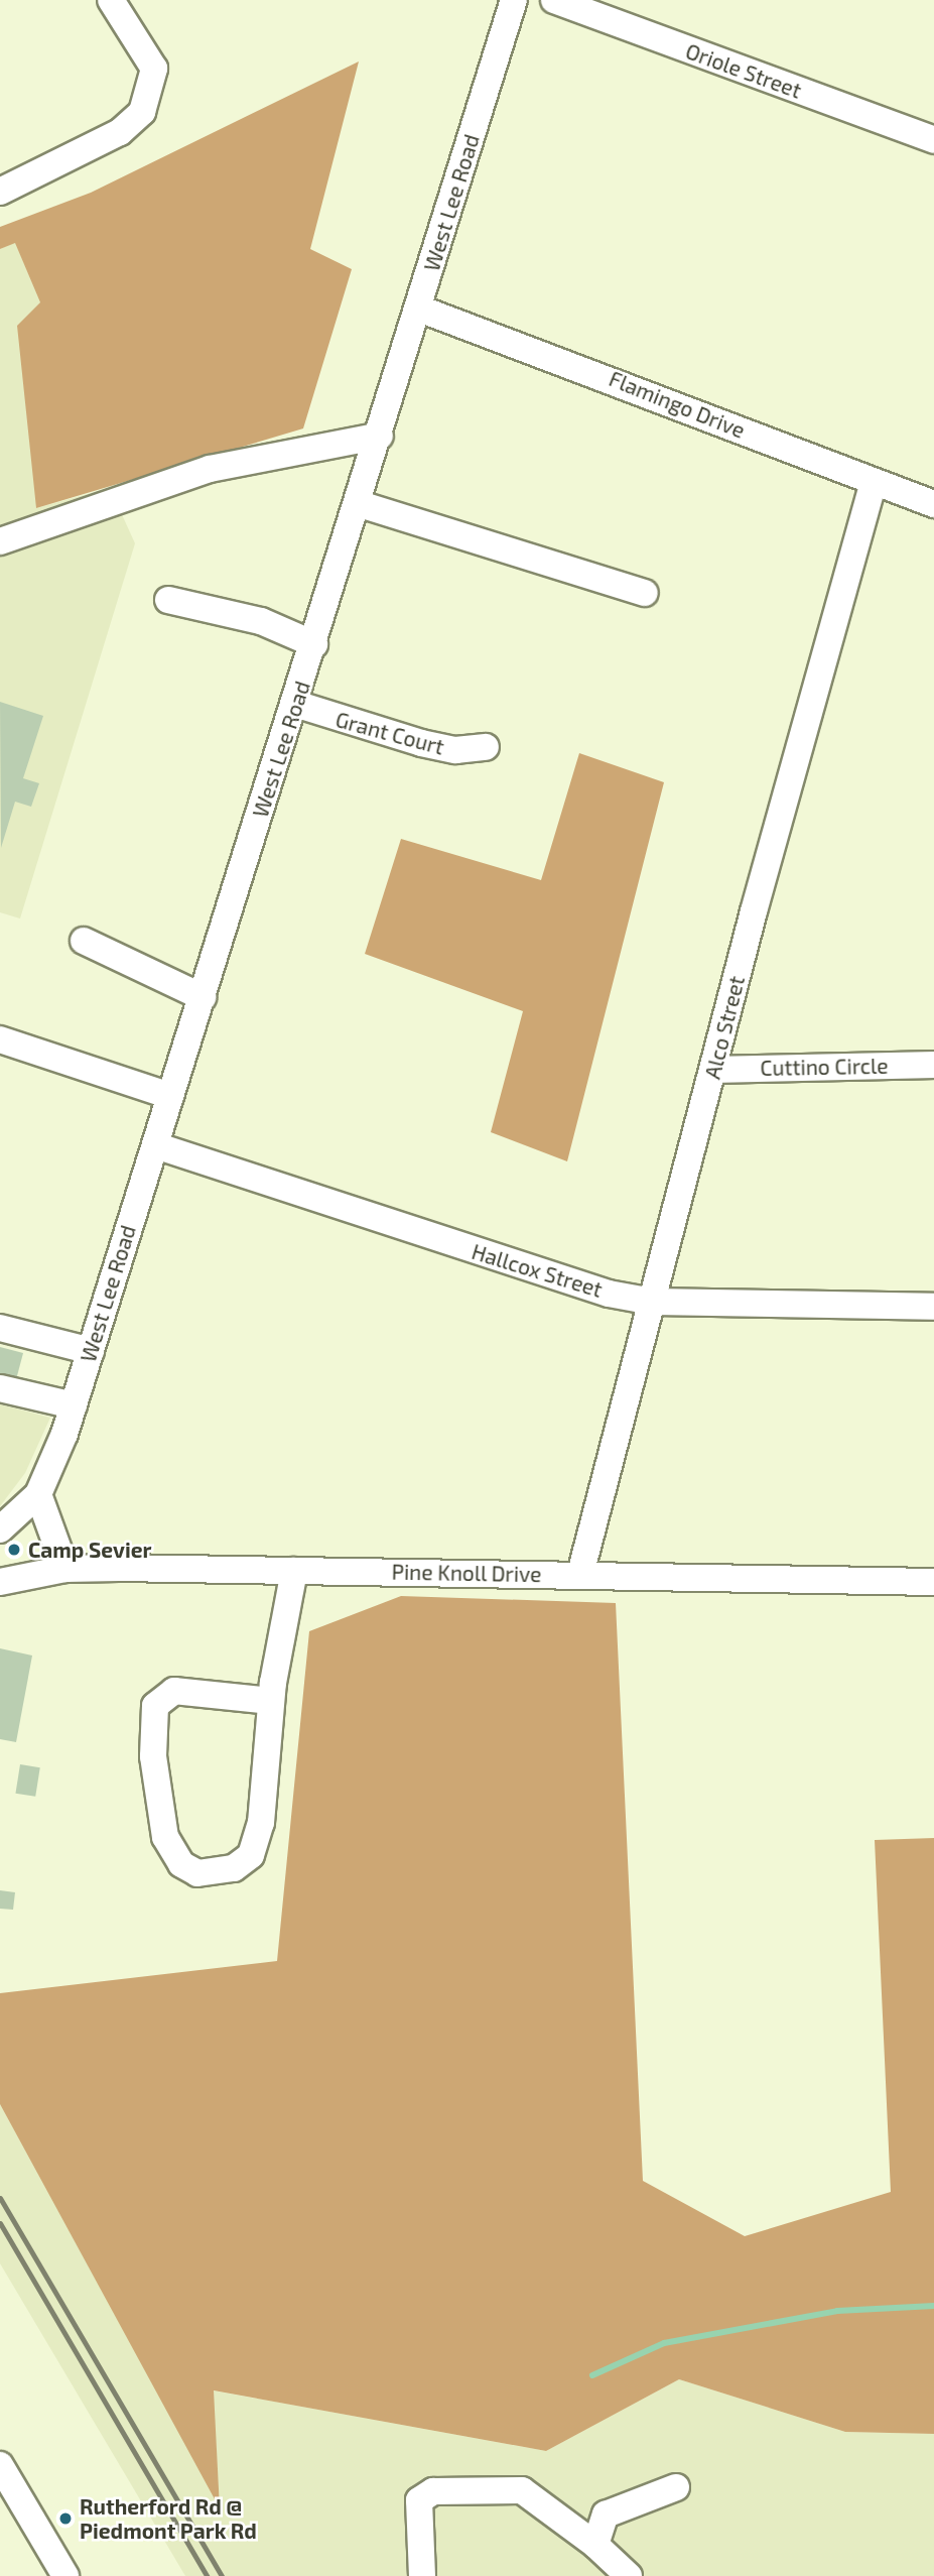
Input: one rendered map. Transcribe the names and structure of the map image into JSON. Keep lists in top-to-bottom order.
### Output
{
  "streets": {
    "street": [
      "Oriole Street",
      "West Lee Road",
      "Flamingo Drive",
      "Grant Court",
      "Alco Street",
      "Cuttino Circle",
      "Hallcox Street",
      "Pine Knoll Drive"
    ]
  },
  "crossings": [
    ["West Lee Road", "Flamingo Drive"],
    ["West Lee Road", "Grant Court"],
    ["West Lee Road", "Hallcox Street"],
    ["Flamingo Drive", "Alco Street"],
    ["Alco Street", "Cuttino Circle"],
    ["Alco Street", "Hallcox Street"],
    ["Alco Street", "Pine Knoll Drive"]
  ],
  "places": ["Camp Sevier", "Rutherford Rd @ Piedmont Park Rd"]
}
